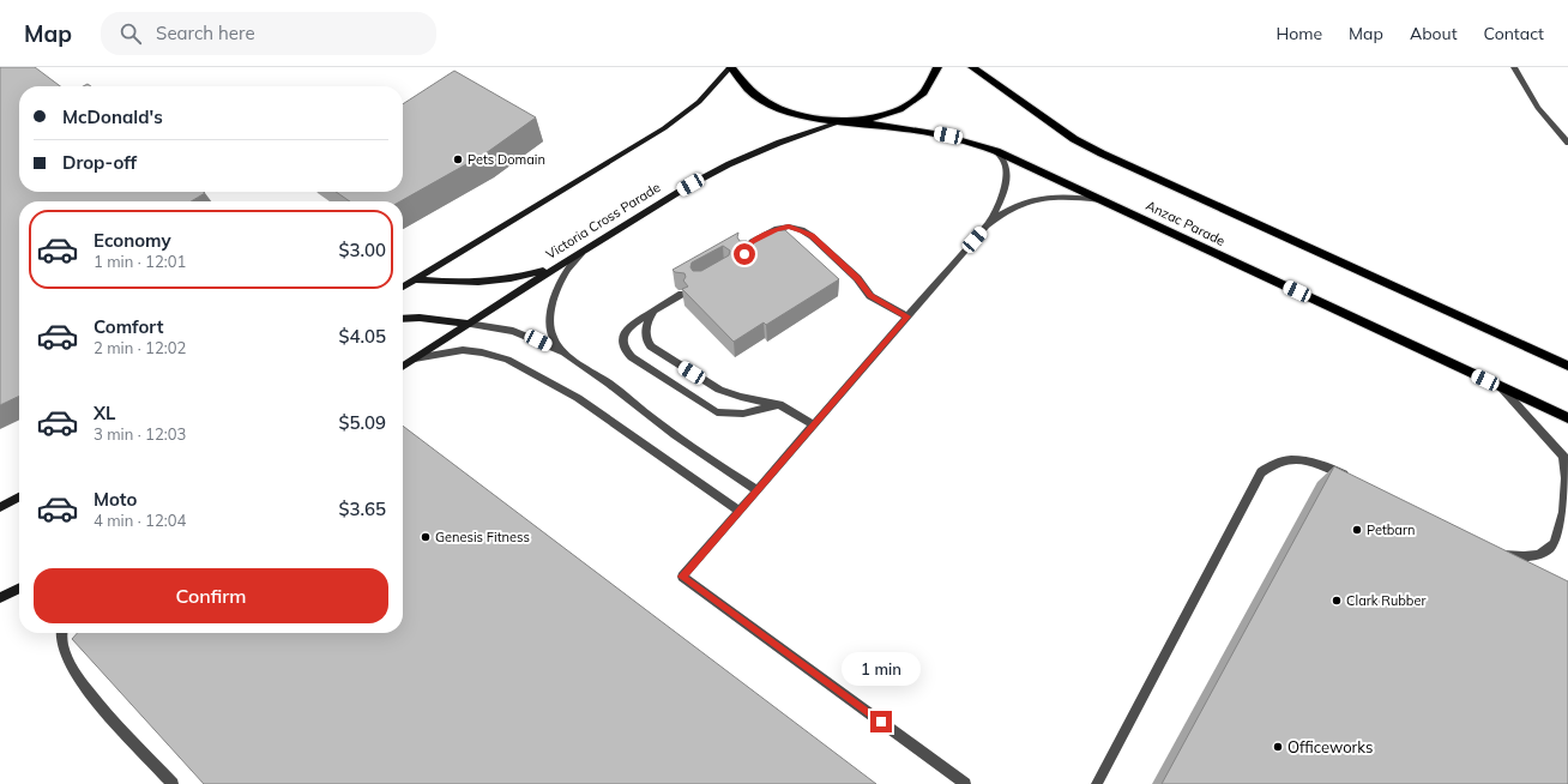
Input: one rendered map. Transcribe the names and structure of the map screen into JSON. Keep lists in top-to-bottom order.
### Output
{
  "streets": {
    "main road": ["Victoria Cross Parade", "Anzac Parade"]
  },
  "crossings": [
    ["Victoria Cross Parade", "Anzac Parade"]
  ],
  "places": [
    "Pets Domain",
    "Petbarn",
    "Genesis Fitness",
    "Clark Rubber",
    "Officeworks"
  ],
  "page": {
    "header": "Map",
    "search": "Search here",
    "nav": [
      "Home",
      "Map",
      "About",
      "Contact"
    ],
    "banner": ["McDonald's", "Drop-off"],
    "list": [
      {
        "name": "Economy",
        "note": "1 min · 12:01",
        "value": "$3.00"
      },
      {
        "name": "Comfort",
        "note": "2 min · 12:02",
        "value": "$4.05"
      },
      {
        "name": "XL",
        "note": "3 min · 12:03",
        "value": "$5.09"
      },
      {
        "name": "Moto",
        "note": "4 min · 12:04",
        "value": "$3.65"
      }
    ],
    "buttons": "Confirm",
    "bubble": "1 min"
  }
}
